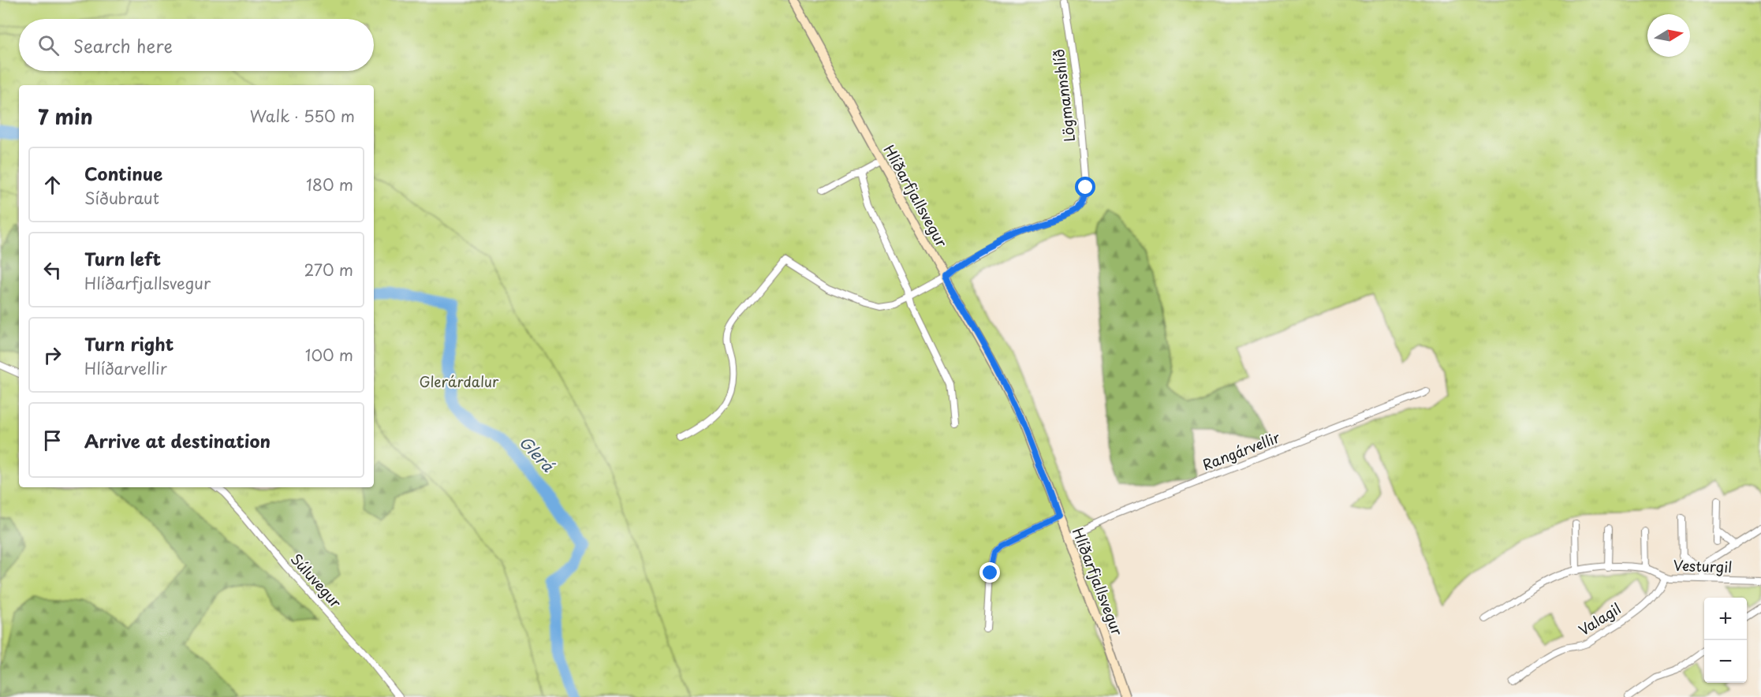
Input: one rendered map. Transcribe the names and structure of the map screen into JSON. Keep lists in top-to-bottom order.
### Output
{
  "streets": {
    "main road": ["Hlíðarfjallsvegur"],
    "street": [
      "Lögmannshlíð",
      "Rangárvellir",
      "Vesturgil",
      "Súluvegur",
      "Valagil"
    ]
  },
  "crossings": [
    ["Lögmannshlíð", "Hlíðarfjallsvegur"],
    ["Hlíðarfjallsvegur", "Rangárvellir"],
    ["Vesturgil", "Valagil"]
  ],
  "water": ["Glerá"],
  "parks": ["Glerárdalur"],
  "north": "right",
  "page": {
    "search": "Search here",
    "heading": ["7 min", "Walk · 550 m"],
    "list": [
      ["Continue", "Síðubraut", "180 m"],
      ["Turn left", "Hlíðarfjallsvegur", "270 m"],
      ["Turn right", "Hlíðarvellir", "100 m"],
      "Arrive at destination"
    ],
    "map_buttons": ["+", "−"]
  }
}
